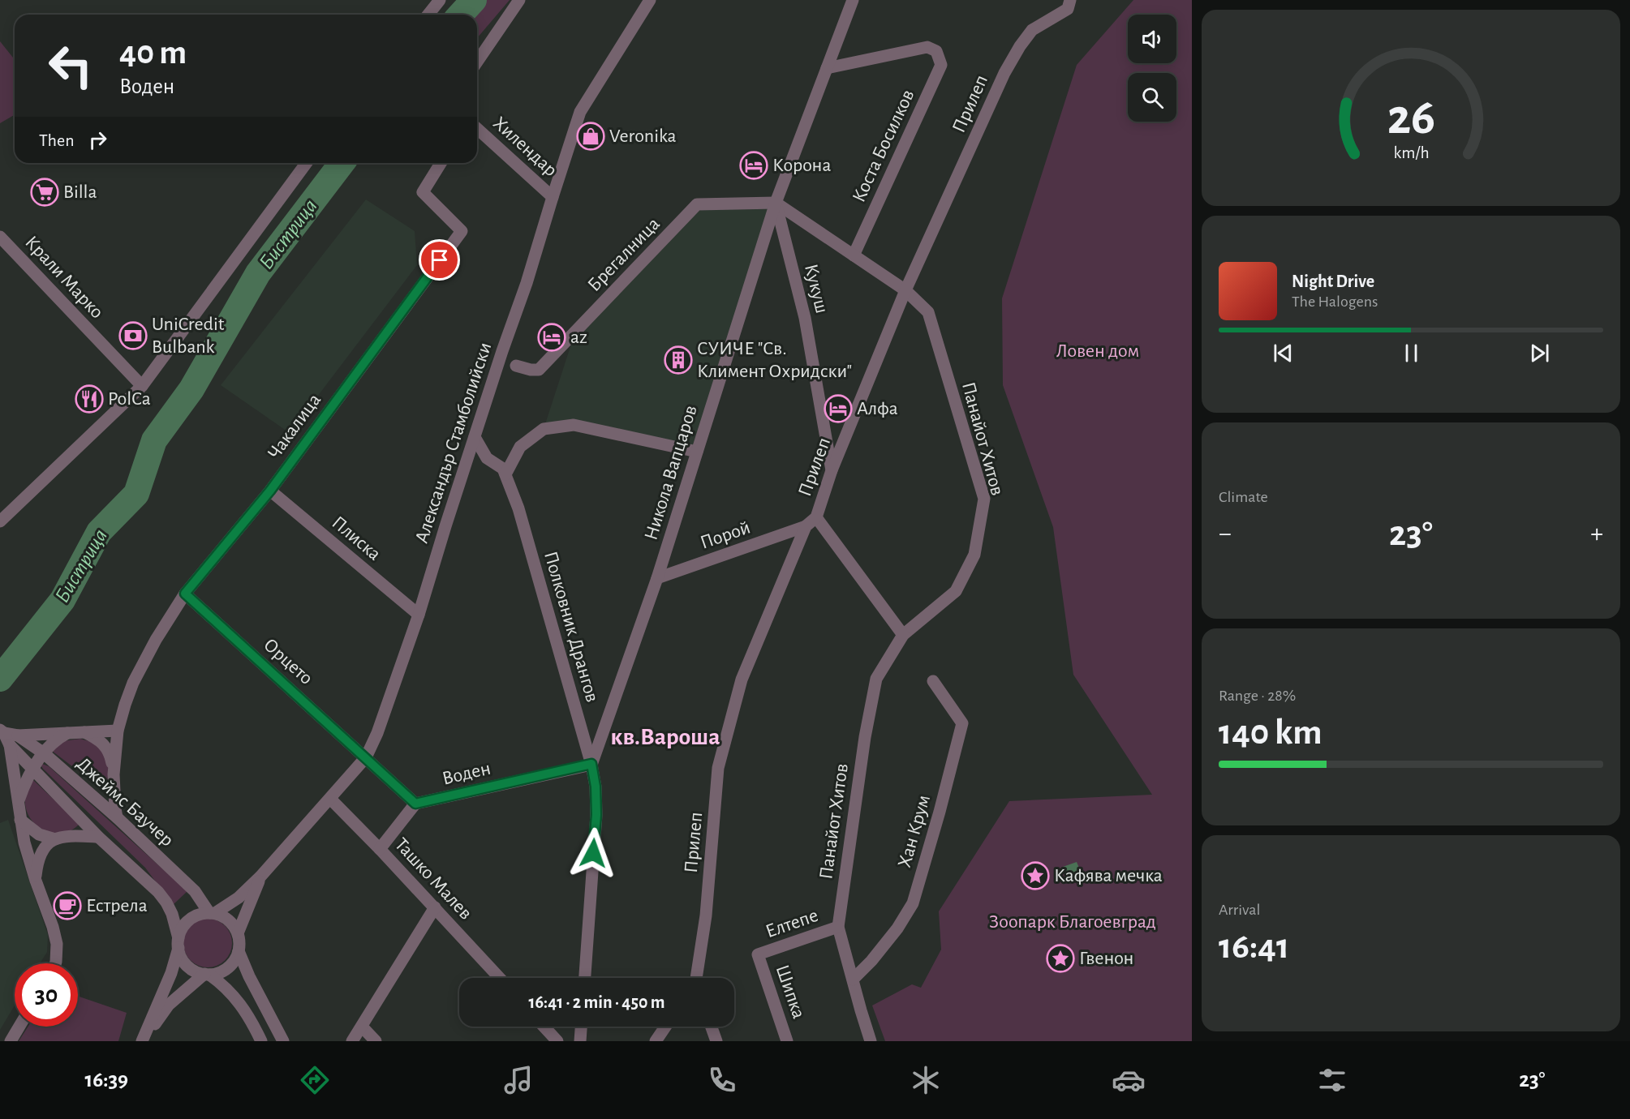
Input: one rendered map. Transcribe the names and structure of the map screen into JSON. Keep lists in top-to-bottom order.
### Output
{
  "streets": {
    "street": [
      "Прилеп",
      "Коста Босилков",
      "Хилендар",
      "Брегалница",
      "Крали Марко",
      "Кукуш",
      "Чакалица",
      "Панайот Хитов",
      "Александър Стамболийски",
      "Никола Вапцаров",
      "Порой",
      "Плиска",
      "Полковник Дрангов",
      "Орцето",
      "Воден",
      "Джеймс Баучер",
      "Хан Крум",
      "Ташко Малев",
      "Елтепе",
      "Шипка"
    ]
  },
  "crossings": [
    ["Прилеп", "Кукуш"],
    ["Прилеп", "Панайот Хитов"],
    ["Прилеп", "Порой"],
    ["Коста Босилков", "Панайот Хитов"],
    ["Коста Босилков", "Никола Вапцаров"],
    ["Хилендар", "Александър Стамболийски"],
    ["Брегалница", "Кукуш"],
    ["Брегалница", "Панайот Хитов"],
    ["Брегалница", "Никола Вапцаров"],
    ["Кукуш", "Панайот Хитов"],
    ["Кукуш", "Никола Вапцаров"],
    ["Чакалица", "Плиска"],
    ["Чакалица", "Орцето"],
    ["Чакалица", "Джеймс Баучер"],
    ["Панайот Хитов", "Никола Вапцаров"],
    ["Панайот Хитов", "Хан Крум"],
    ["Панайот Хитов", "Елтепе"],
    ["Александър Стамболийски", "Плиска"],
    ["Александър Стамболийски", "Полковник Дрангов"],
    ["Александър Стамболийски", "Орцето"],
    ["Александър Стамболийски", "Джеймс Баучер"],
    ["Александър Стамболийски", "Ташко Малев"],
    ["Никола Вапцаров", "Порой"],
    ["Никола Вапцаров", "Полковник Дрангов"],
    ["Никола Вапцаров", "Воден"],
    ["Полковник Дрангов", "Воден"],
    ["Елтепе", "Шипка"]
  ],
  "districts": ["кв.Вароша"],
  "water": ["Бистрица"],
  "parks": ["Ловен дом", "Зоопарк Благоевград"],
  "places": {
    "shop": ["Veronika"],
    "hotel": ["Корона", "az", "Алфа"],
    "supermarket": ["Billa"],
    "bank": ["UniCredit Bulbank"],
    "building": ["СУИЧЕ \"Св. Климент Охридски\""],
    "restaurant": ["PolCa"],
    "place": ["Кафява мечка", "Гвенон"],
    "cafe": ["Естрела"]
  },
  "page": {
    "turn": ["40 m", "Воден"],
    "then": "Then",
    "song": ["Night Drive", "The Halogens"],
    "tile": [
      "Climate",
      ["Range · 28%", "140 km"],
      ["Arrival", "16:41"]
    ],
    "heat": ["−", "23°", "+"],
    "limit": "30",
    "trip": "16:41 · 2 min · 450 m",
    "tabs": ["16:39", "23°"],
    "gauge": ["26", "km/h"]
  }
}
